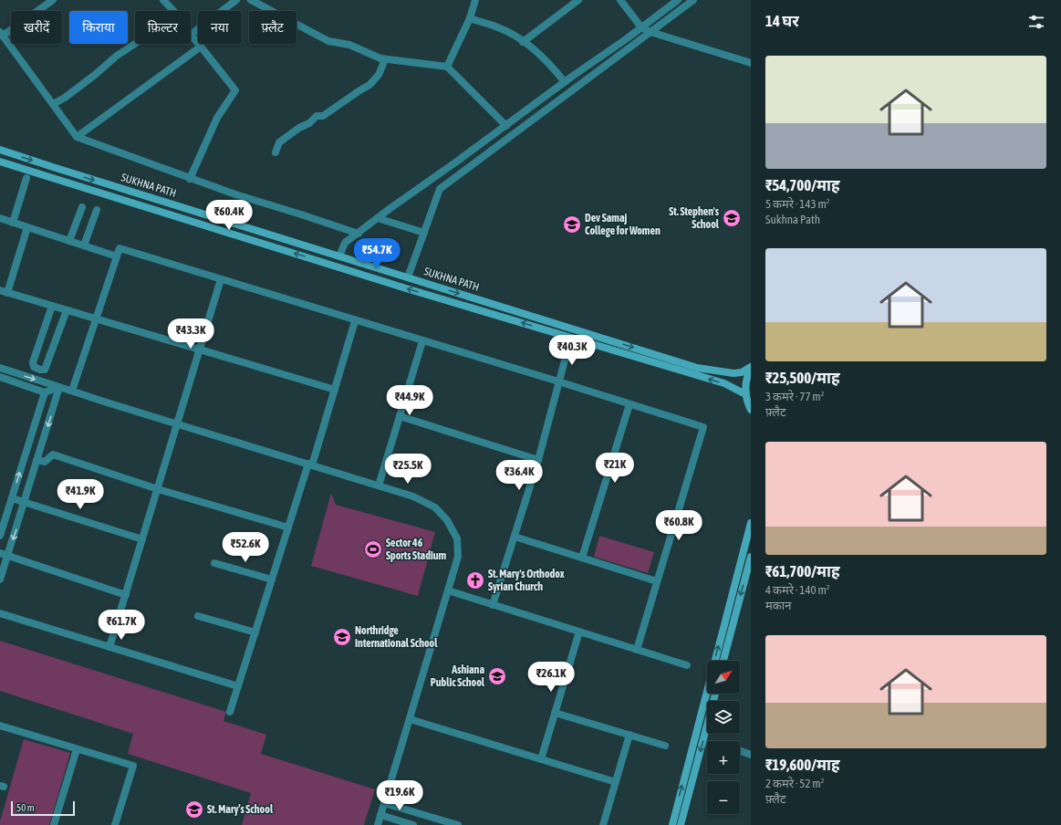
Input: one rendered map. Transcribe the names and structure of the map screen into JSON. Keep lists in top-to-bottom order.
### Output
{
  "streets": {
    "main road": ["SUKHNA PATH"]
  },
  "places": {
    "school or university": [
      "St. Stephen's School",
      "Dev Samaj College for Women",
      "Northridge International School",
      "Ashiana Public School",
      "St. Mary’s School"
    ],
    "sports": ["Sector 46 Sports Stadium"],
    "church": ["St. Mary's Orthodox Syrian Church"]
  },
  "scale_bar": "50 m",
  "north": "top right",
  "page": {
    "heading": "14 घर",
    "chip": [
      "खरीदें",
      "किराया",
      "फ़िल्टर",
      "नया",
      "फ़्लैट"
    ],
    "list": [
      {
        "name": "₹54,700/माह",
        "note": "5 कमरे · 143 m² · Sukhna Path"
      },
      {
        "name": "₹25,500/माह",
        "note": "3 कमरे · 77 m² · फ़्लैट"
      },
      {
        "name": "₹61,700/माह",
        "note": "4 कमरे · 140 m² · मकान"
      },
      {
        "name": "₹19,600/माह",
        "note": "2 कमरे · 52 m² · फ़्लैट"
      }
    ],
    "price": [
      "₹60.4K",
      "₹54.7K",
      "₹43.3K",
      "₹40.3K",
      "₹44.9K",
      "₹21K",
      "₹25.5K",
      "₹36.4K",
      "₹41.9K",
      "₹60.8K",
      "₹52.6K",
      "₹61.7K",
      "₹26.1K",
      "₹19.6K"
    ],
    "map_buttons": ["+", "−"],
    "scale": "50 m"
  }
}
